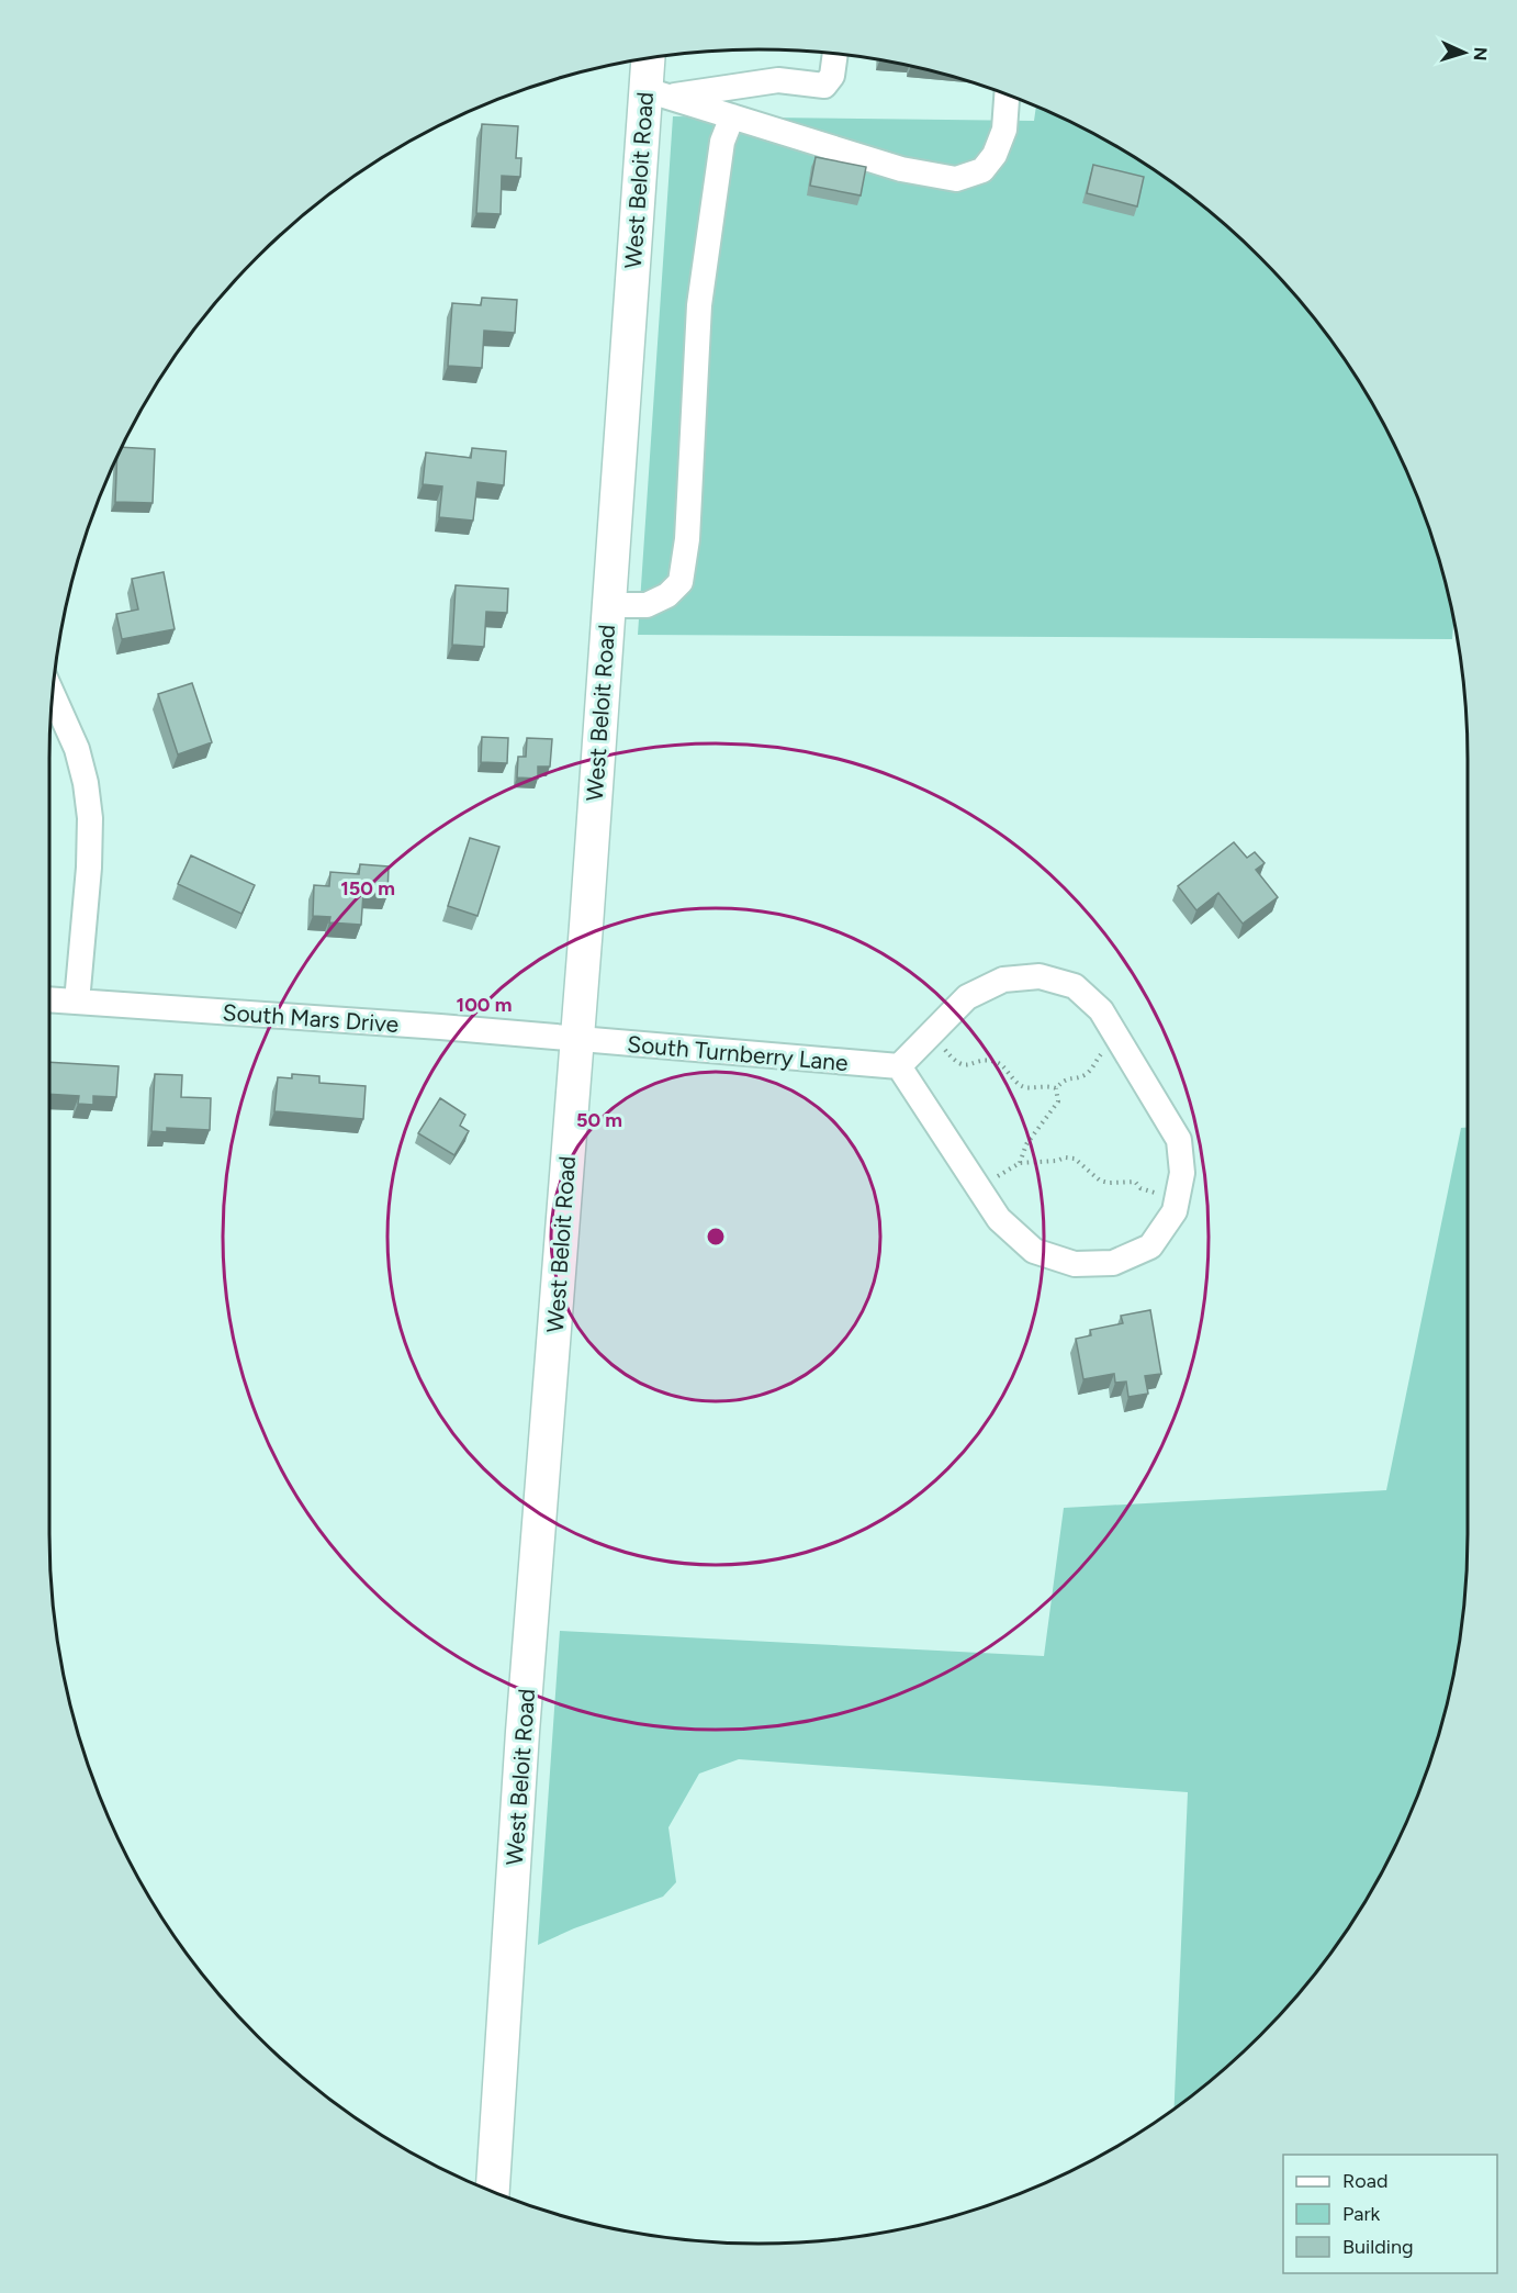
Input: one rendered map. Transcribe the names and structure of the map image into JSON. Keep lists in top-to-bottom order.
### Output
{
  "streets": {
    "main road": ["West Beloit Road"],
    "street": ["South Mars Drive", "South Turnberry Lane"]
  },
  "crossings": [
    ["West Beloit Road", "South Mars Drive"],
    ["West Beloit Road", "South Turnberry Lane"],
    ["South Mars Drive", "South Turnberry Lane"]
  ],
  "legend": ["Road", "Park", "Building"],
  "north": "right",
  "rings": ["150 m", "100 m", "50 m"]
}
